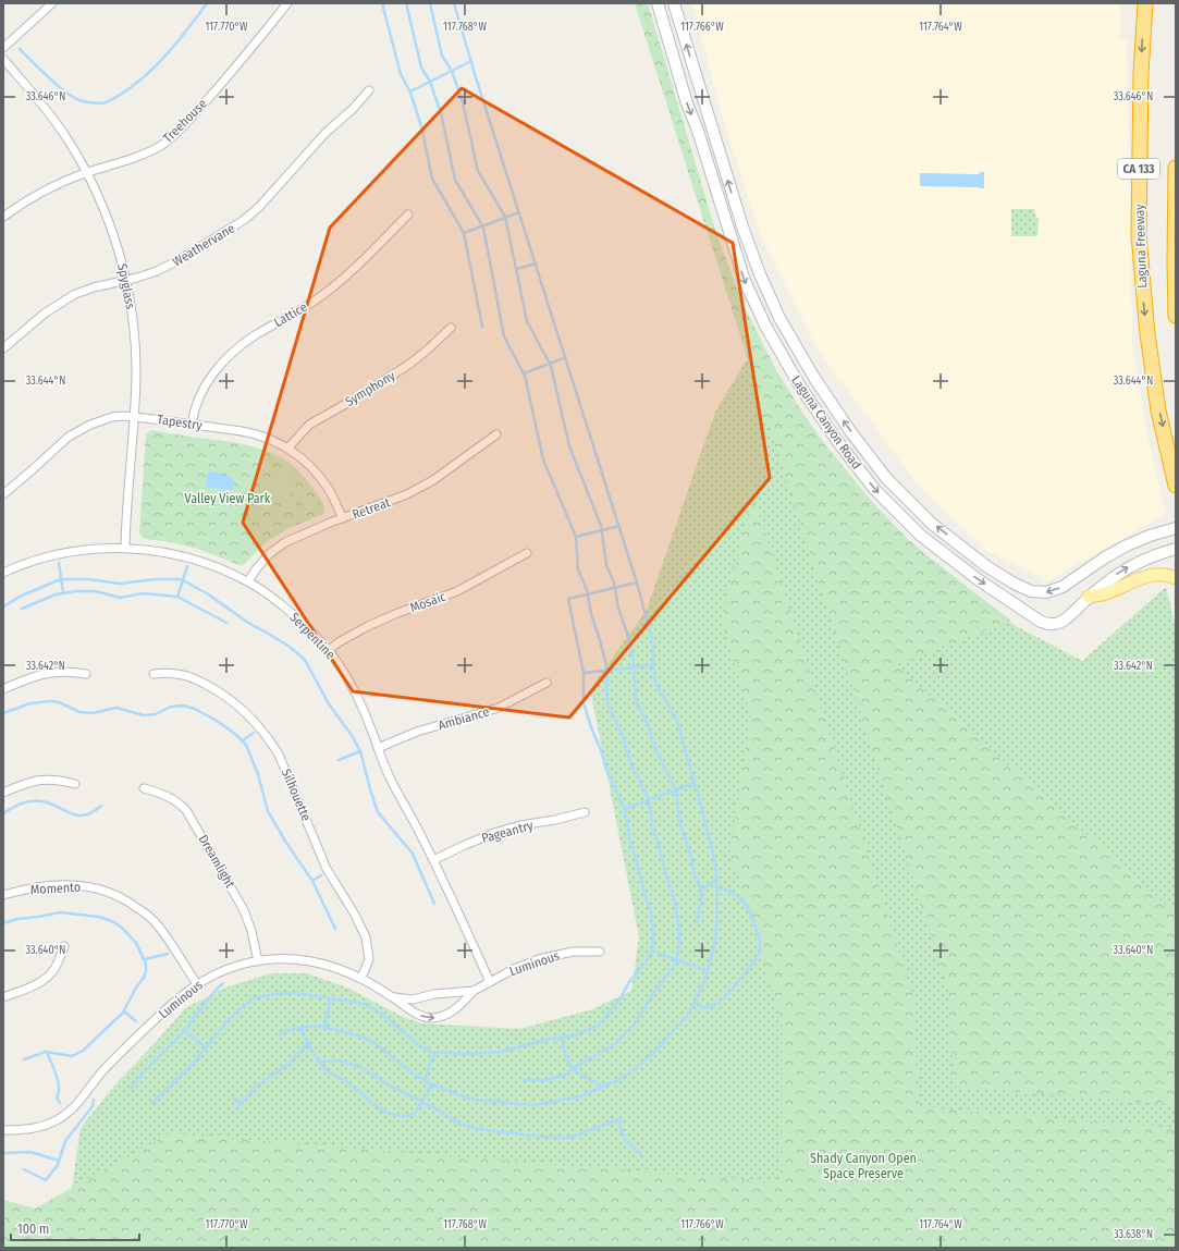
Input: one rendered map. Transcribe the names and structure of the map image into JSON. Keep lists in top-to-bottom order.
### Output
{
  "streets": {
    "highway": ["CA 133", "Laguna Freeway"],
    "main road": ["Laguna Canyon Road"],
    "street": [
      "Treehouse",
      "Weathervane",
      "Spyglass",
      "Lattice",
      "Symphony",
      "Tapestry",
      "Retreat",
      "Mosaic",
      "Serpentine",
      "Ambiance",
      "Silhouette",
      "Pageantry",
      "Dreamlight",
      "Momento",
      "Luminous"
    ]
  },
  "crossings": [
    ["Treehouse", "Spyglass"],
    ["Weathervane", "Spyglass"],
    ["Spyglass", "Tapestry"],
    ["Spyglass", "Serpentine"],
    ["Lattice", "Tapestry"],
    ["Symphony", "Tapestry"],
    ["Tapestry", "Retreat"],
    ["Retreat", "Serpentine"],
    ["Mosaic", "Serpentine"],
    ["Serpentine", "Ambiance"],
    ["Serpentine", "Pageantry"],
    ["Serpentine", "Luminous"],
    ["Silhouette", "Luminous"],
    ["Dreamlight", "Luminous"],
    ["Momento", "Luminous"]
  ],
  "parks": ["Valley View Park", "Shady Canyon Open Space Preserve"],
  "scale_bar": "100 m",
  "coordinates": [
    "117.770°W",
    "117.768°W",
    "117.766°W",
    "117.764°W",
    "33.646°N",
    "33.644°N",
    "33.642°N",
    "33.640°N",
    "33.638°N"
  ]
}
